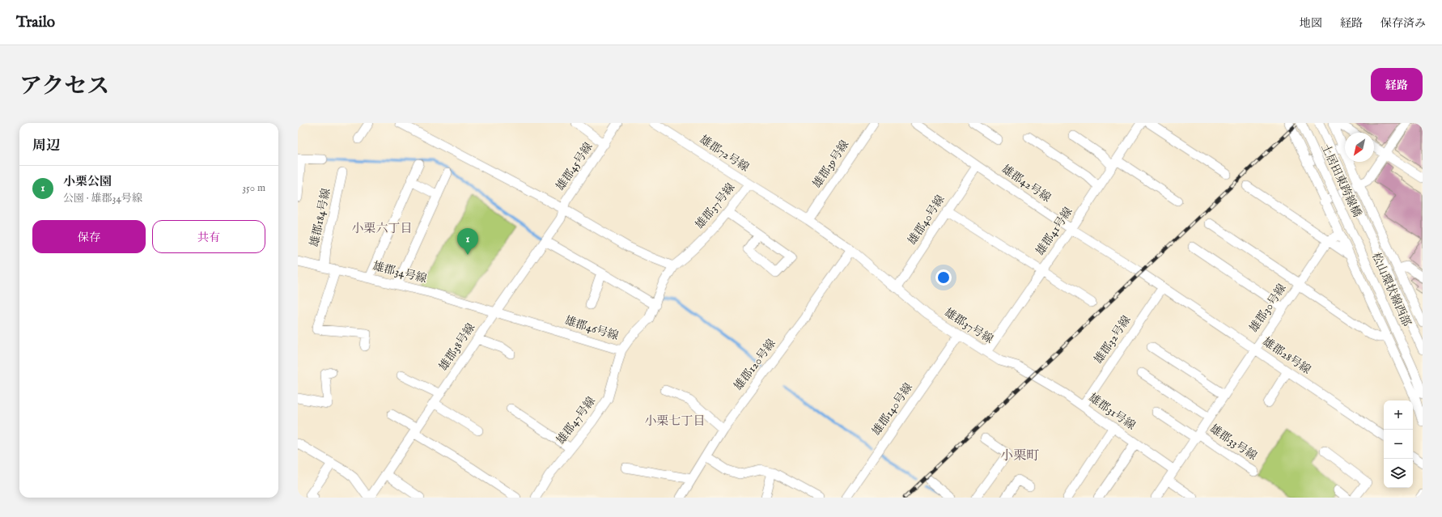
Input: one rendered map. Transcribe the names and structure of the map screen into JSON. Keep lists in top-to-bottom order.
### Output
{
  "streets": {
    "street": [
      "雄郡72号線",
      "雄郡39号線",
      "雄郡45号線",
      "土居田東跨線橋",
      "雄郡42号線",
      "雄郡37号線",
      "雄郡184号線",
      "雄郡40号線",
      "雄郡41号線",
      "雄郡34号線",
      "松山環状線西部",
      "雄郡30号線",
      "雄郡46号線",
      "雄郡32号線",
      "雄郡38号線",
      "雄郡28号線",
      "雄郡120号線",
      "雄郡140号線",
      "雄郡31号線",
      "雄郡47号線",
      "雄郡33号線"
    ]
  },
  "crossings": [
    ["雄郡72号線", "雄郡37号線"],
    ["雄郡39号線", "雄郡37号線"],
    ["雄郡45号線", "雄郡38号線"],
    ["土居田東跨線橋", "松山環状線西部"],
    ["雄郡42号線", "雄郡40号線"],
    ["雄郡42号線", "雄郡41号線"],
    ["雄郡42号線", "雄郡28号線"],
    ["雄郡37号線", "雄郡40号線"],
    ["雄郡37号線", "雄郡41号線"],
    ["雄郡37号線", "雄郡46号線"],
    ["雄郡37号線", "雄郡120号線"],
    ["雄郡37号線", "雄郡140号線"],
    ["雄郡37号線", "雄郡31号線"],
    ["雄郡184号線", "雄郡34号線"],
    ["雄郡34号線", "雄郡46号線"],
    ["雄郡34号線", "雄郡38号線"],
    ["雄郡30号線", "雄郡28号線"],
    ["雄郡30号線", "雄郡31号線"],
    ["雄郡30号線", "雄郡33号線"],
    ["雄郡46号線", "雄郡38号線"],
    ["雄郡46号線", "雄郡47号線"],
    ["雄郡32号線", "雄郡28号線"],
    ["雄郡32号線", "雄郡31号線"]
  ],
  "districts": ["小栗六丁目", "小栗七丁目", "小栗町"],
  "north": "bottom left",
  "page": {
    "header": "Trailo",
    "nav": ["地図", "経路", "保存済み"],
    "title": "アクセス",
    "buttons": [
      "経路",
      ["保存", "共有"]
    ],
    "heading": "周辺",
    "list": [
      {
        "mark": "1",
        "name": "小栗公園",
        "note": "公園 · 雄郡34号線",
        "value": "350 m"
      }
    ],
    "pins": "1",
    "map_buttons": ["+", "−"]
  }
}
